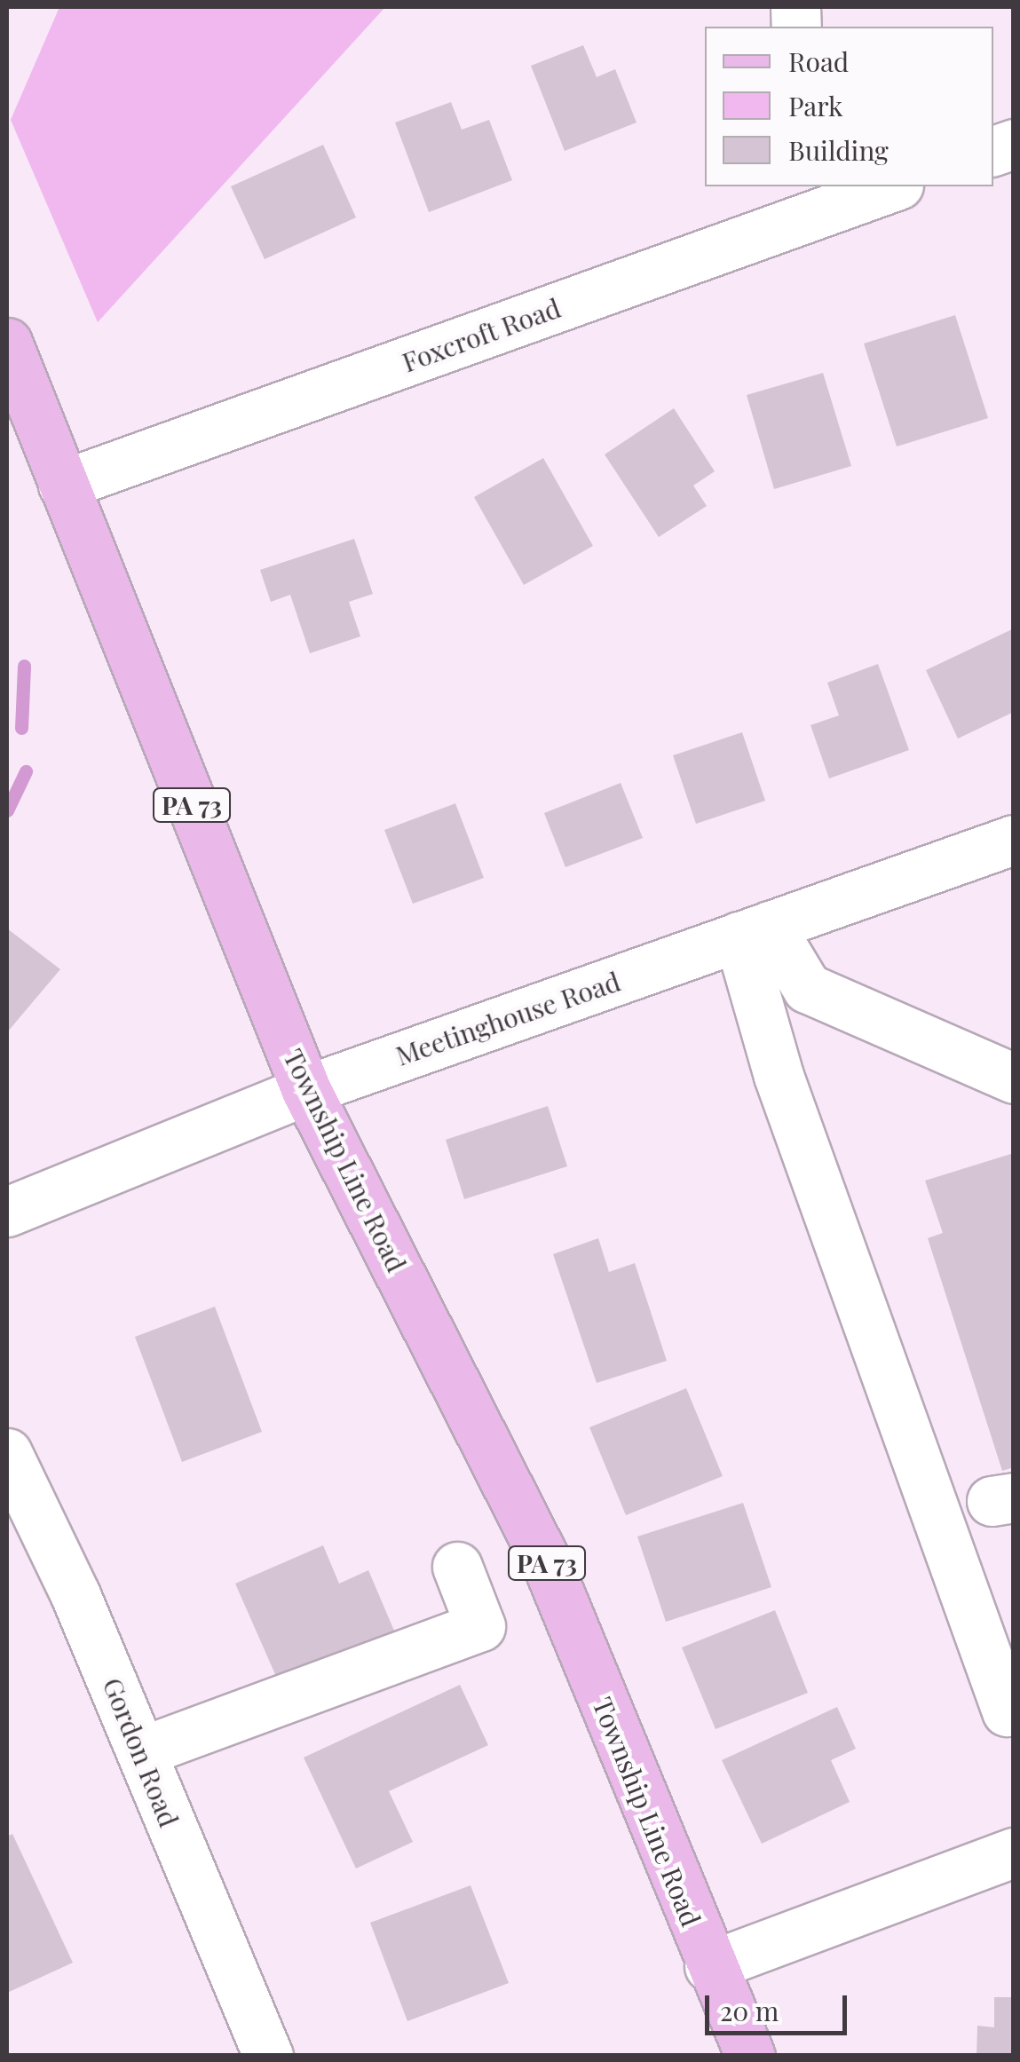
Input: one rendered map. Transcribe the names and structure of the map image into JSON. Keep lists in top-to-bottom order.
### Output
{
  "streets": {
    "main road": ["PA 73", "Township Line Road"],
    "street": ["Foxcroft Road", "Meetinghouse Road", "Gordon Road"]
  },
  "crossings": [
    ["Foxcroft Road", "Township Line Road"],
    ["Meetinghouse Road", "Township Line Road"]
  ],
  "legend": ["Road", "Park", "Building"],
  "scale_bar": "20 m"
}
